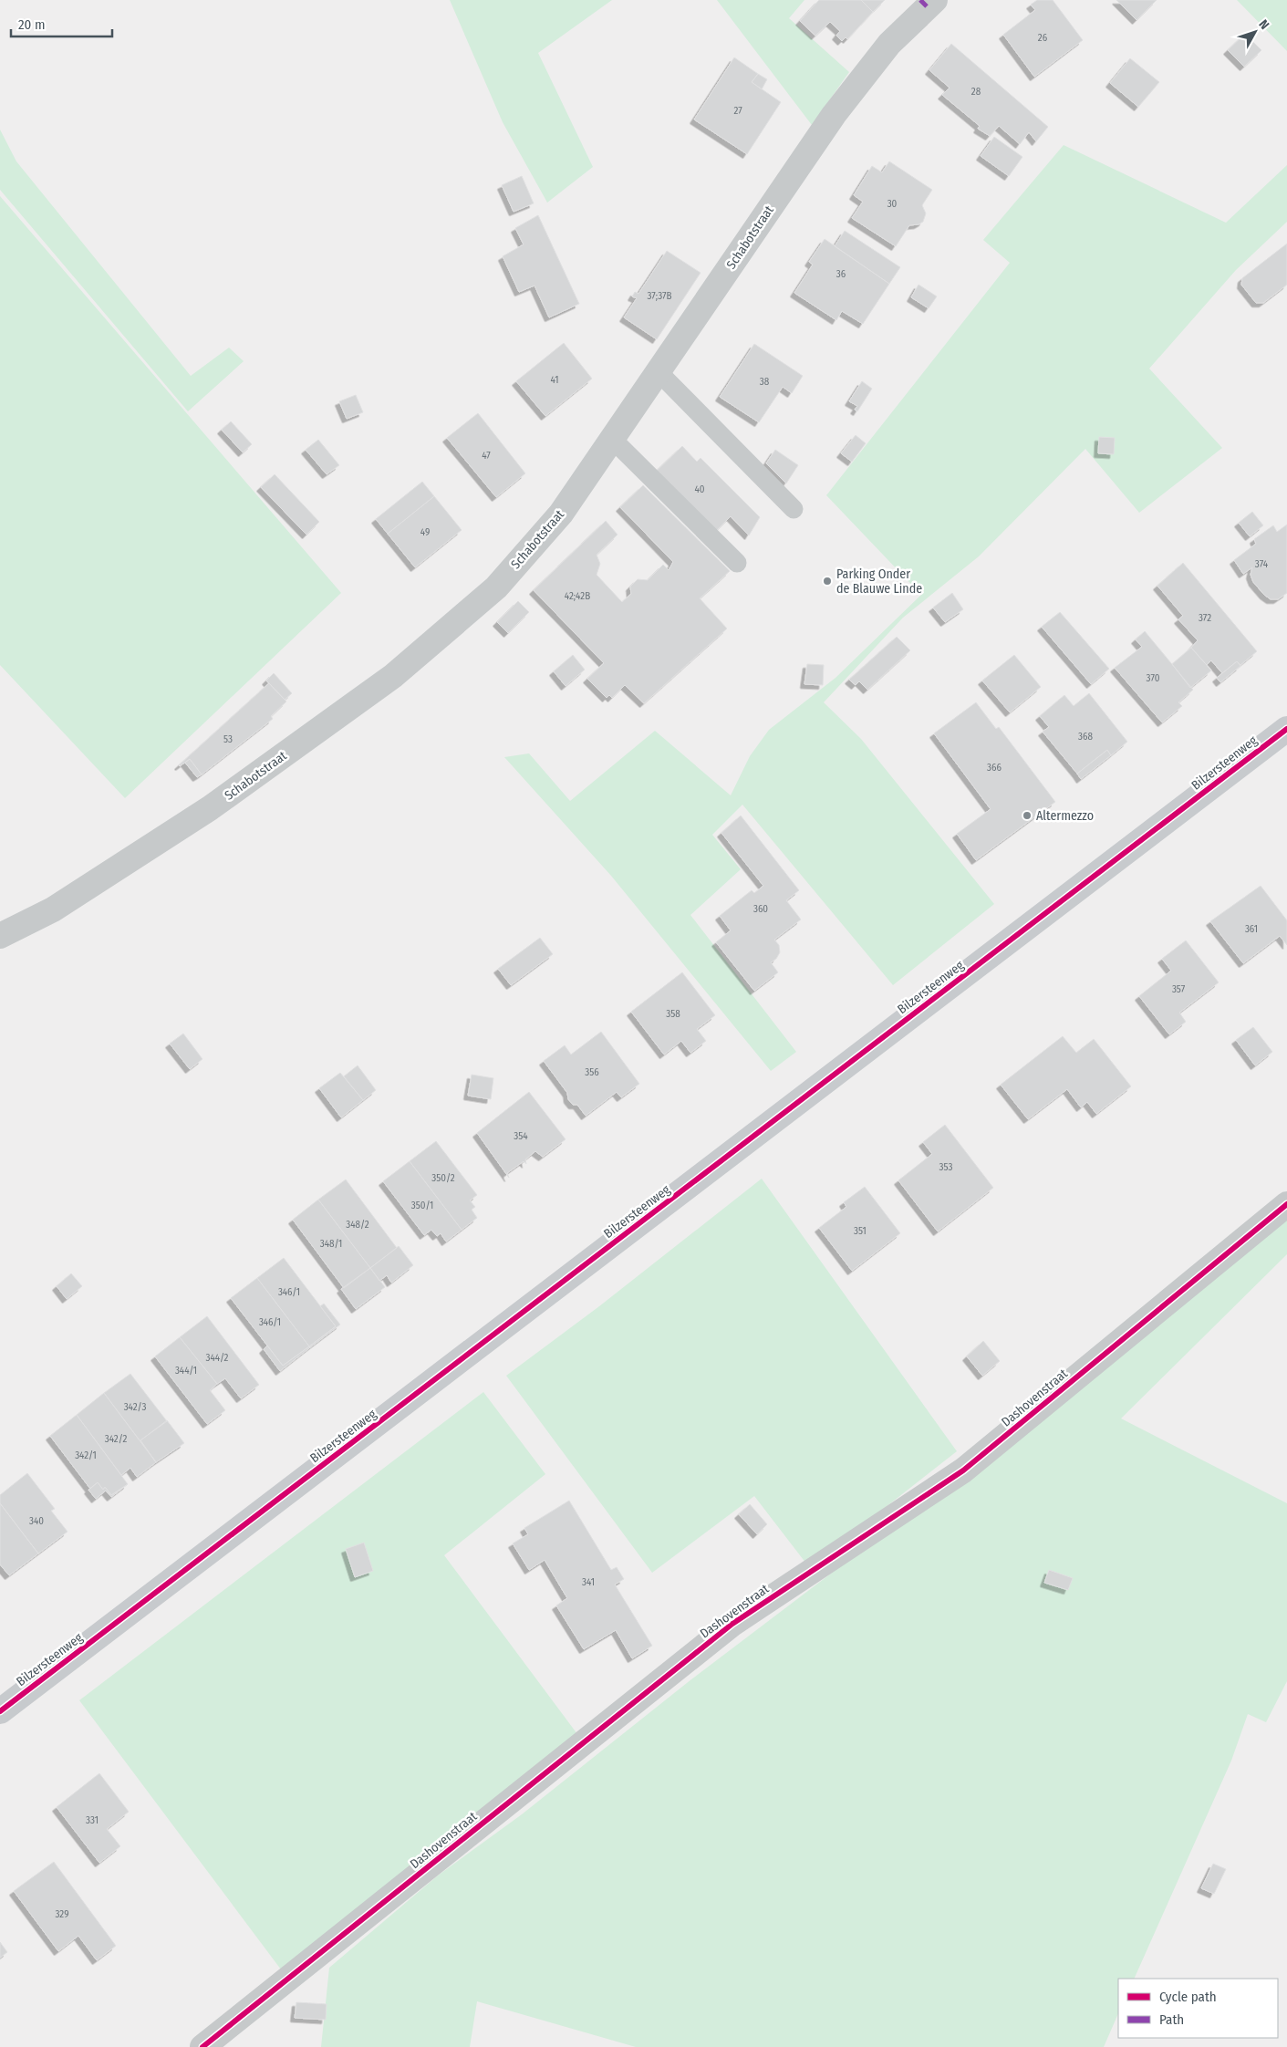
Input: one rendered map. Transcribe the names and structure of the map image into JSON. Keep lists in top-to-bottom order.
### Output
{
  "streets": {
    "main road": ["Bilzersteenweg"],
    "street": ["Schabotstraat", "Dashovenstraat"]
  },
  "places": ["Parking Onder de Blauwe Linde", "Altermezzo"],
  "house_numbers": [
    "26",
    "28",
    "27",
    "30",
    "36",
    "37;37B",
    "41",
    "38",
    "47",
    "40",
    "49",
    "374",
    "42;42B",
    "372",
    "370",
    "368",
    "53",
    "366",
    "360",
    "361",
    "357",
    "358",
    "356",
    "354",
    "353",
    "350/2",
    "350/1",
    "348/2",
    "351",
    "348/1",
    "346/1",
    "346/1",
    "344/2",
    "344/1",
    "342/3",
    "342/2",
    "342/1",
    "340",
    "341",
    "331",
    "329"
  ],
  "legend": ["Cycle path", "Path"],
  "scale_bar": "20 m",
  "north": "top right"
}
